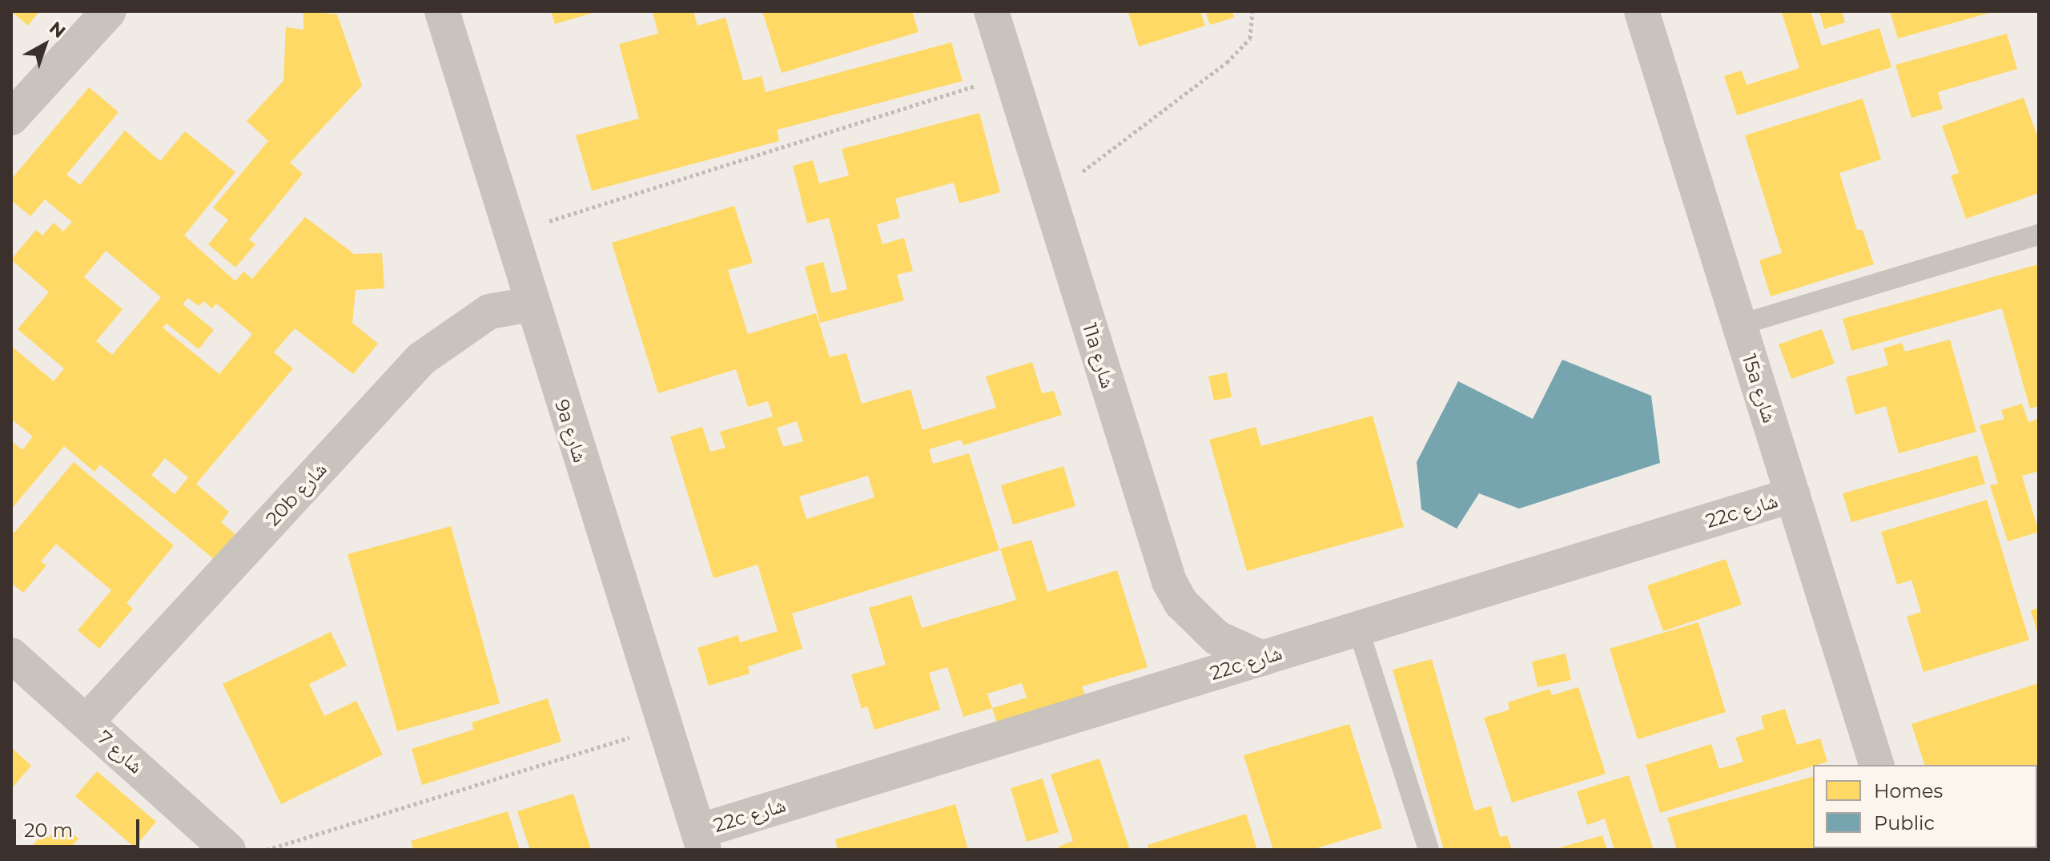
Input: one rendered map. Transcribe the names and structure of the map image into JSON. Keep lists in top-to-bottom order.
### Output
{
  "streets": {
    "street": [
      "11a شارع",
      "15a شارع",
      "9a شارع",
      "20b شارع",
      "22c شارع",
      "شارع 7"
    ]
  },
  "crossings": [
    ["11a شارع", "22c شارع"],
    ["15a شارع", "22c شارع"],
    ["9a شارع", "20b شارع"],
    ["9a شارع", "22c شارع"],
    ["20b شارع", "شارع 7"]
  ],
  "legend": ["Homes", "Public"],
  "scale_bar": "20 m",
  "north": "top right"
}
